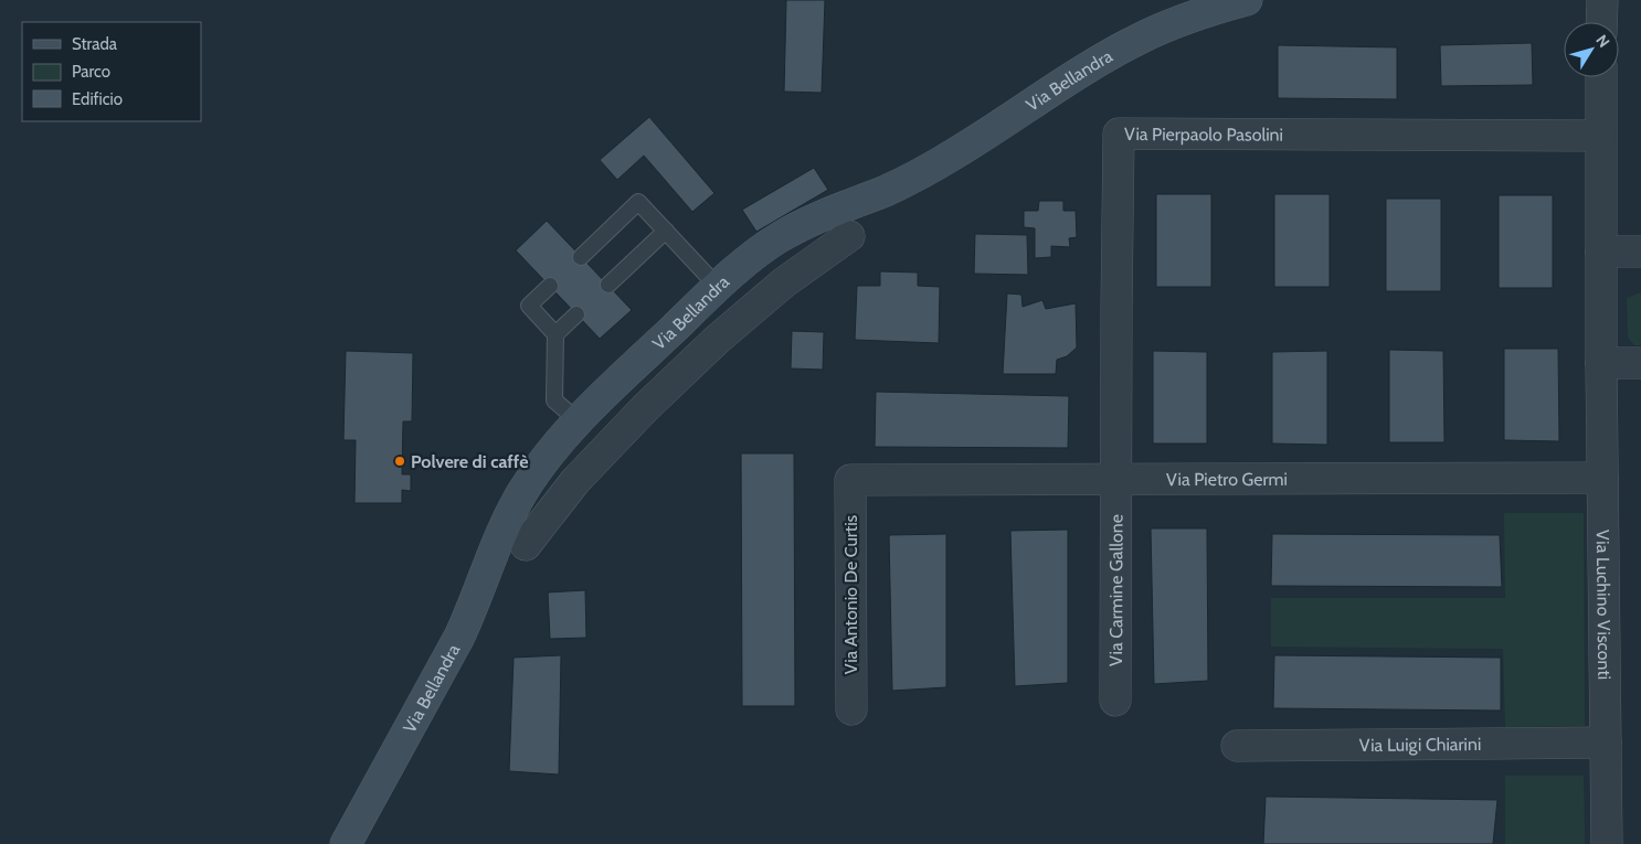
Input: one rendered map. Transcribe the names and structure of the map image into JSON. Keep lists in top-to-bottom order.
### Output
{
  "streets": {
    "main road": ["Via Bellandra"],
    "street": [
      "Via Pierpaolo Pasolini",
      "Via Pietro Germi",
      "Via Carmine Gallone",
      "Via Antonio De Curtis",
      "Via Luchino Visconti",
      "Via Luigi Chiarini"
    ]
  },
  "crossings": [
    ["Via Pierpaolo Pasolini", "Via Pietro Germi"],
    ["Via Pierpaolo Pasolini", "Via Carmine Gallone"],
    ["Via Pierpaolo Pasolini", "Via Luchino Visconti"],
    ["Via Pietro Germi", "Via Carmine Gallone"],
    ["Via Pietro Germi", "Via Antonio De Curtis"],
    ["Via Pietro Germi", "Via Luchino Visconti"],
    ["Via Luchino Visconti", "Via Luigi Chiarini"]
  ],
  "places": ["Polvere di caffè"],
  "legend": ["Strada", "Parco", "Edificio"],
  "north": "top right"
}
